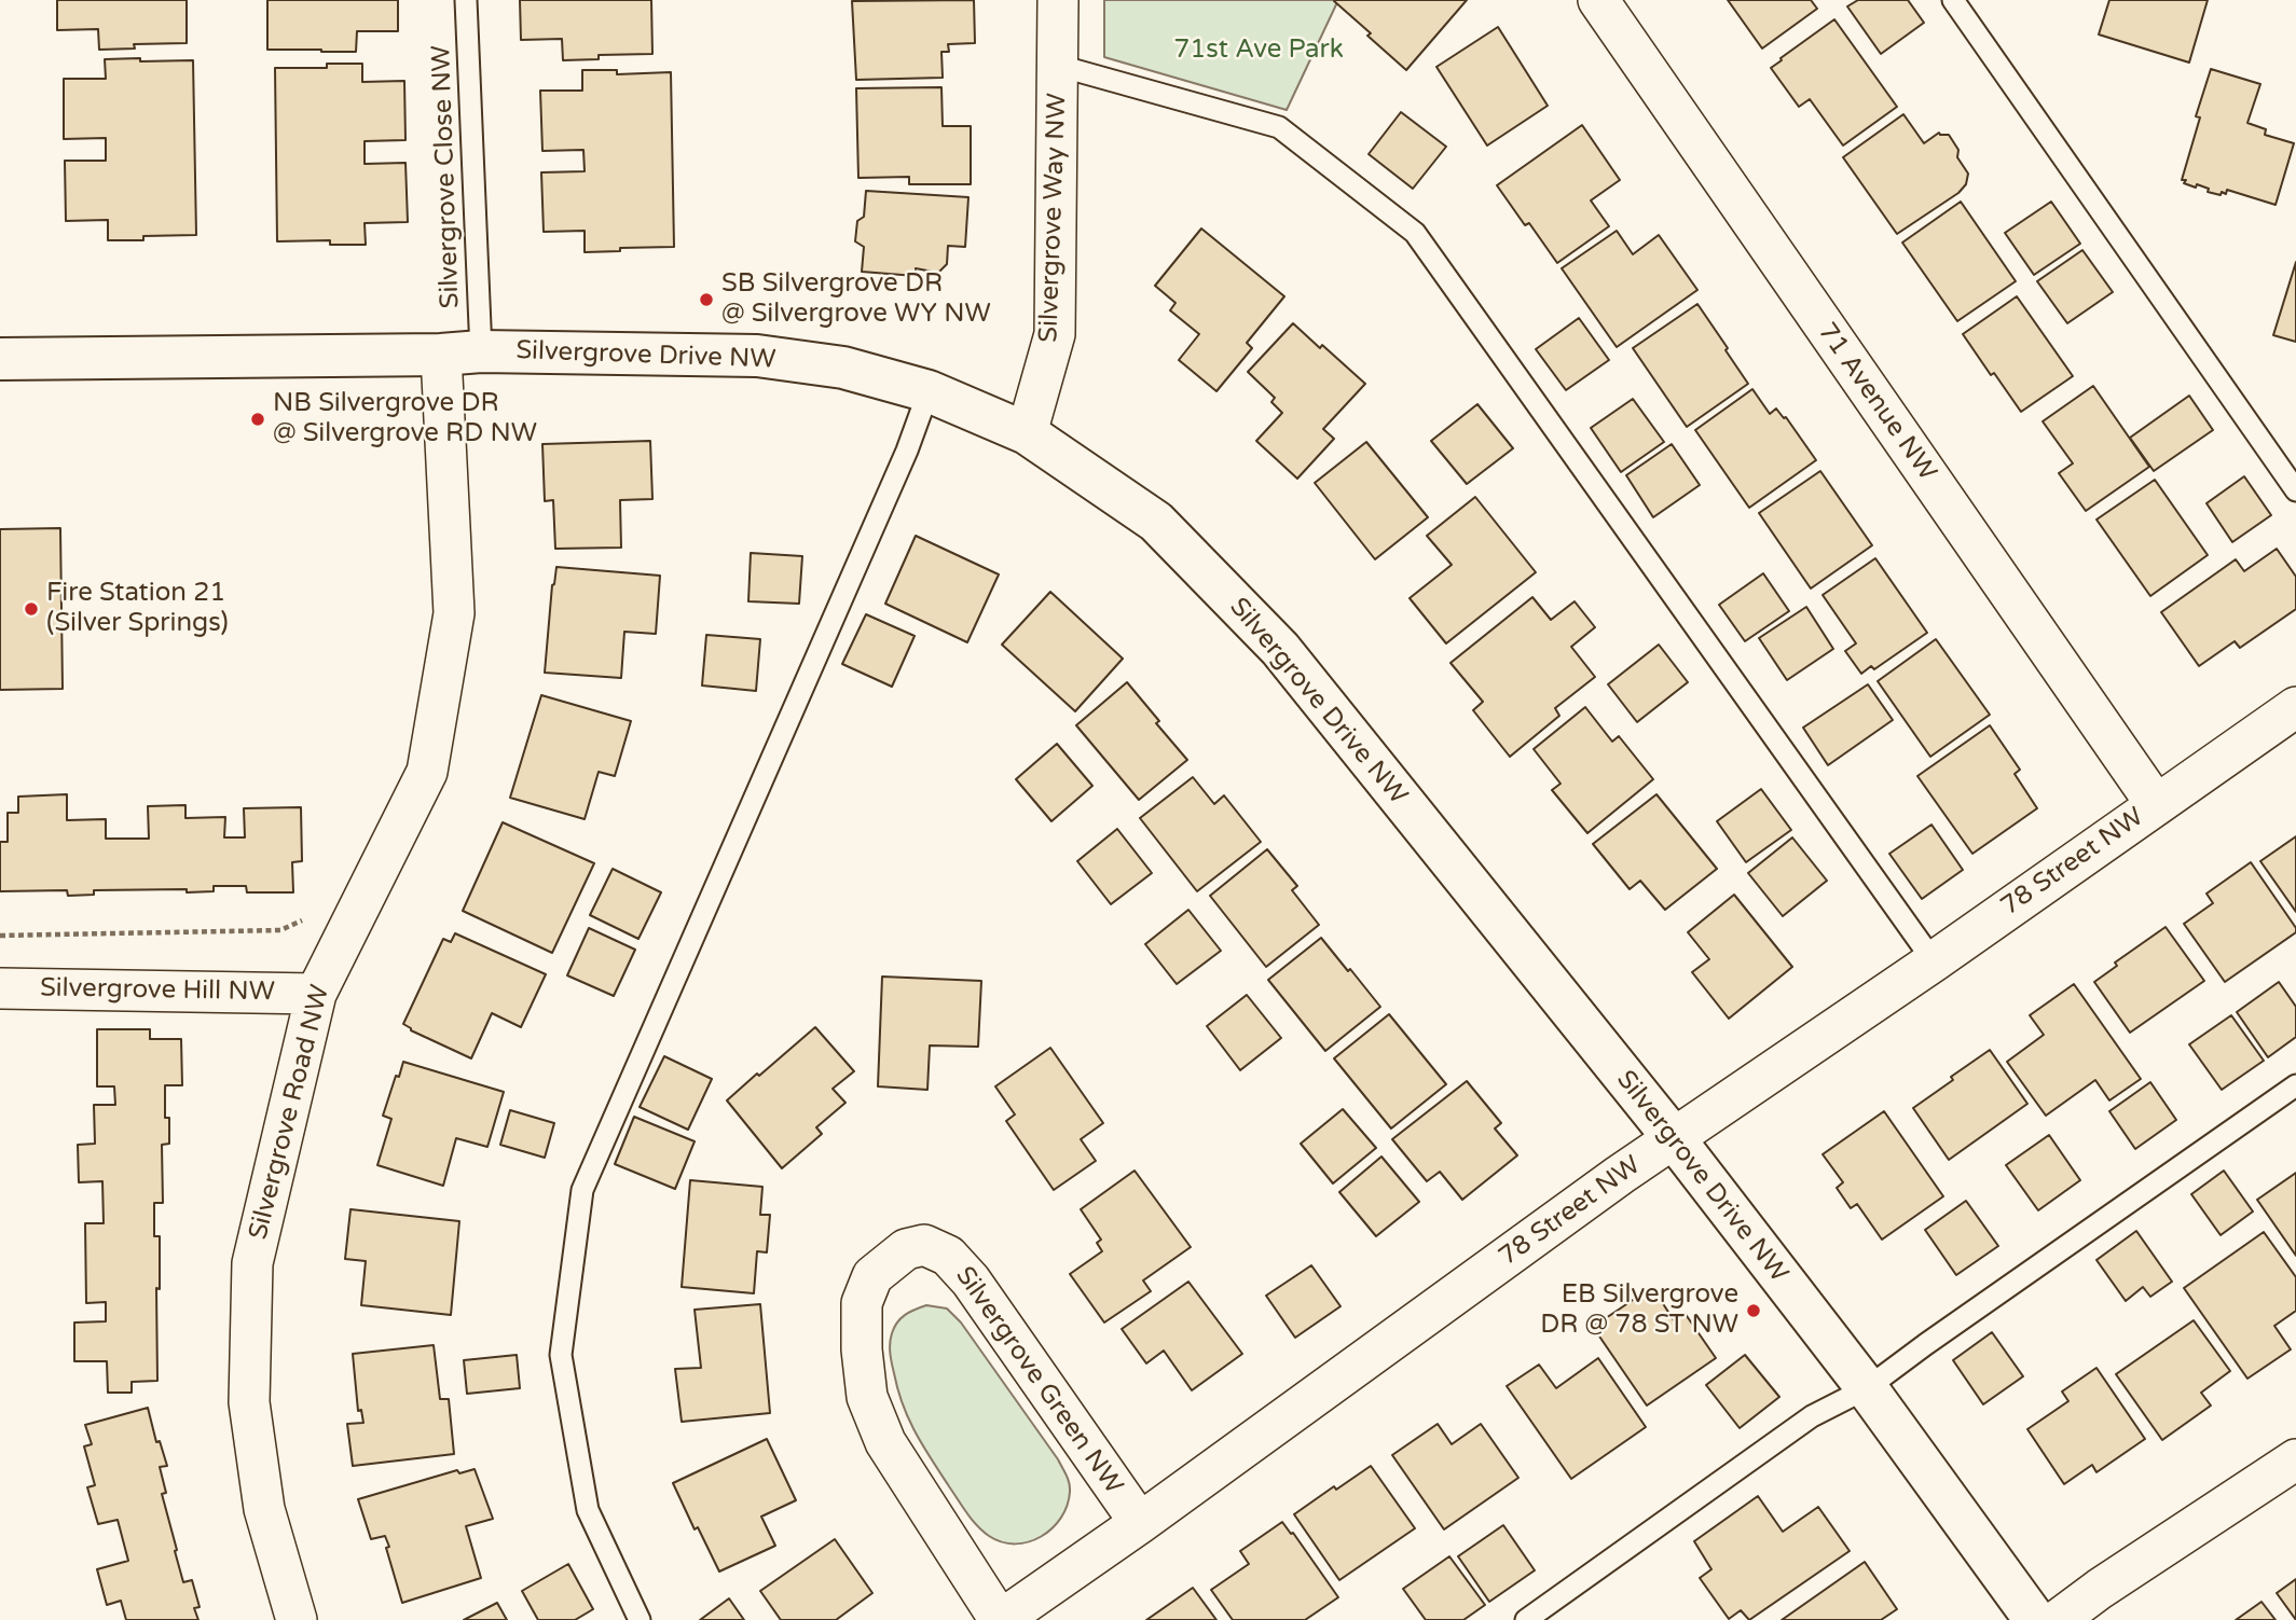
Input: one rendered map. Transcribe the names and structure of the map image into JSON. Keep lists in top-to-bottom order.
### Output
{
  "streets": {
    "street": [
      "Silvergrove Way NW",
      "Silvergrove Drive NW",
      "71 Avenue NW",
      "78 Street NW",
      "Silvergrove Hill NW",
      "Silvergrove Road NW",
      "Silvergrove Green NW"
    ],
    "lane": ["Silvergrove Close NW"]
  },
  "crossings": [
    ["Silvergrove Close NW", "Silvergrove Drive NW"],
    ["Silvergrove Close NW", "Silvergrove Road NW"],
    ["Silvergrove Way NW", "Silvergrove Drive NW"],
    ["Silvergrove Drive NW", "78 Street NW"],
    ["Silvergrove Drive NW", "Silvergrove Road NW"],
    ["71 Avenue NW", "78 Street NW"],
    ["78 Street NW", "Silvergrove Green NW"],
    ["Silvergrove Hill NW", "Silvergrove Road NW"]
  ],
  "parks": ["71st Ave Park"],
  "places": [
    "SB Silvergrove DR @ Silvergrove WY NW",
    "NB Silvergrove DR @ Silvergrove RD NW",
    "Fire Station 21 (Silver Springs)",
    "EB Silvergrove DR @ 78 ST NW"
  ]
}
